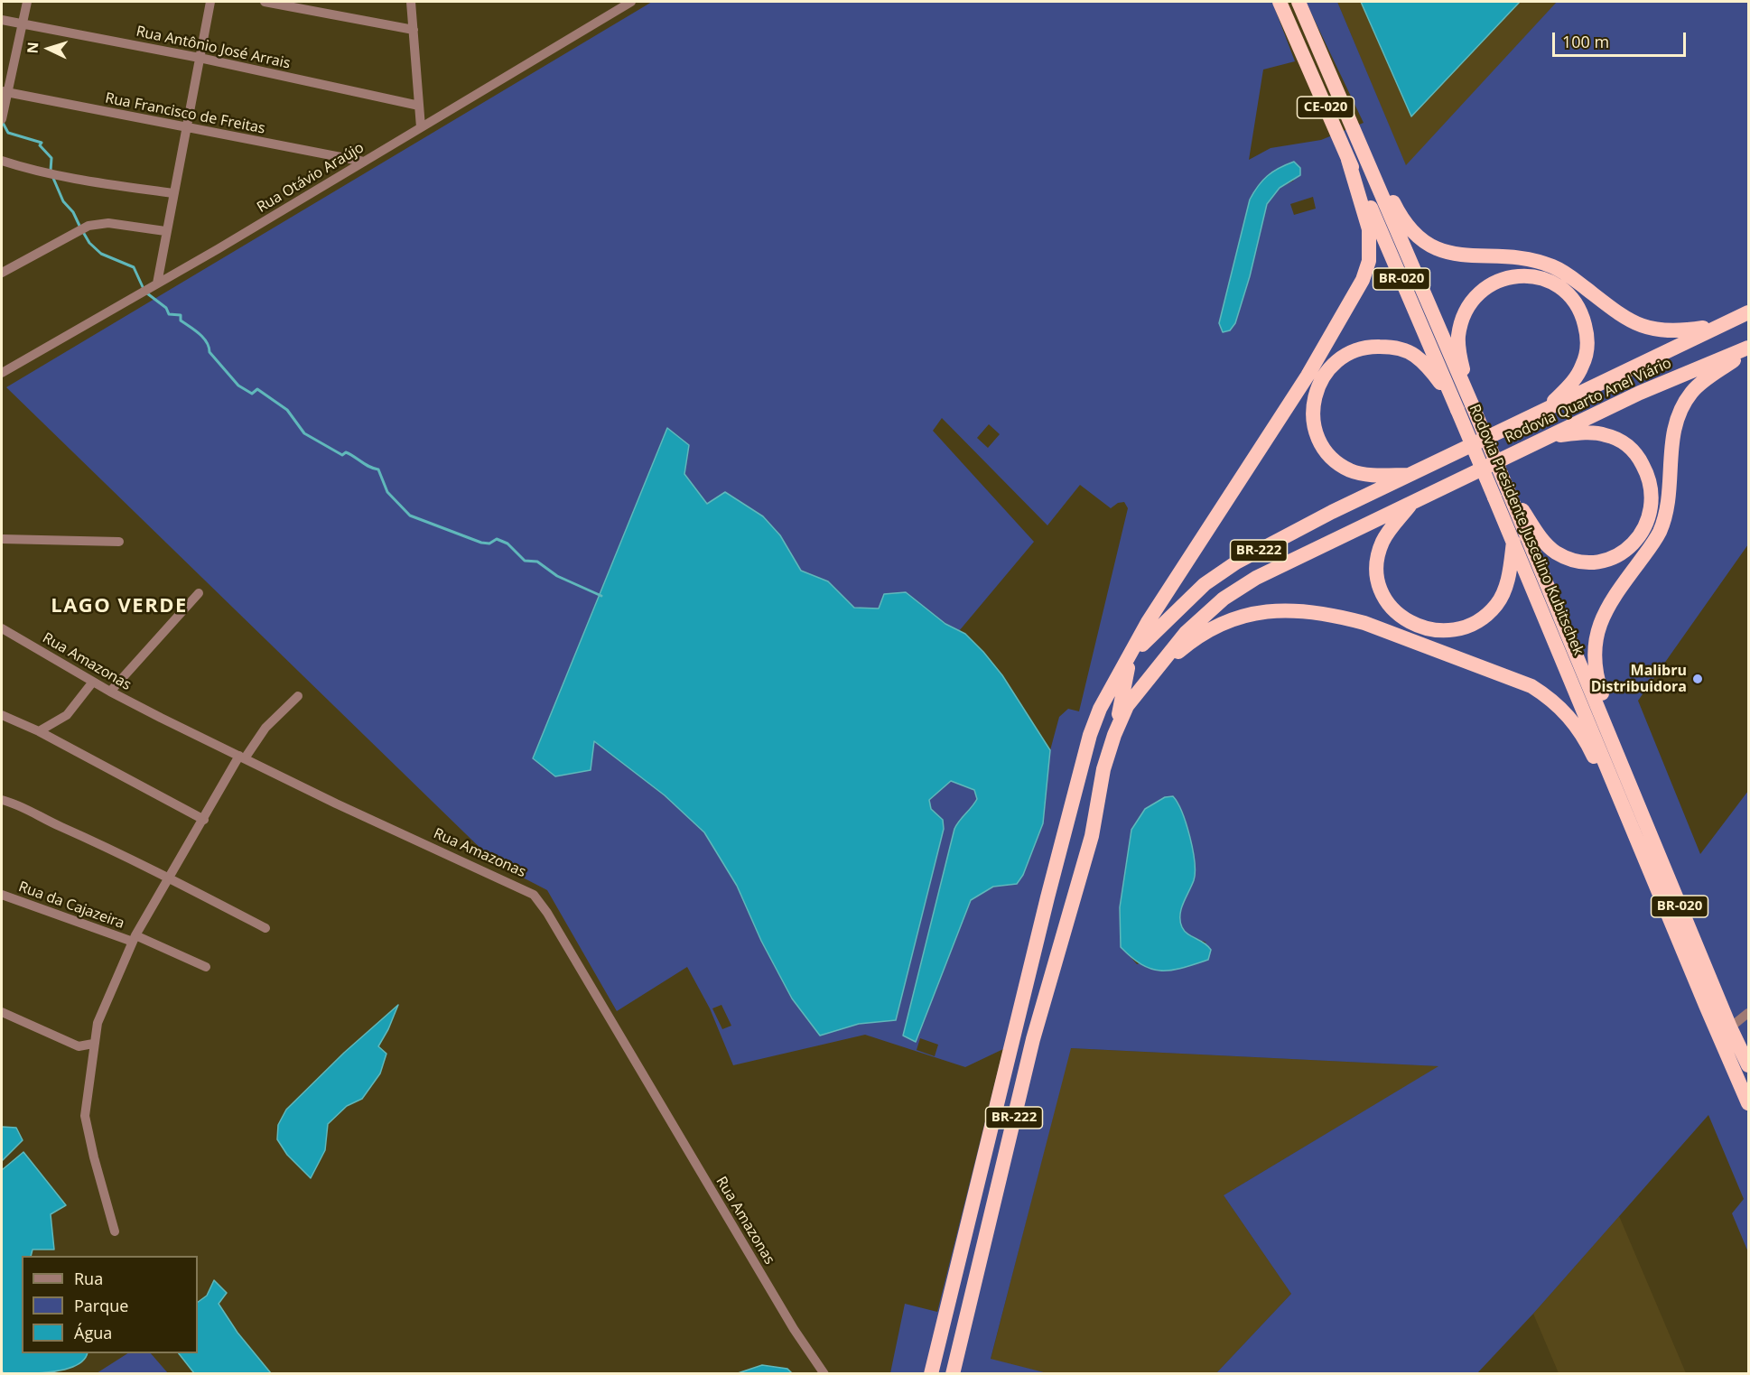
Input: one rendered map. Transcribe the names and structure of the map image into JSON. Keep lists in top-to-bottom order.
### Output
{
  "streets": {
    "highway": [
      "CE-020",
      "BR-020",
      "Rodovia Quarto Anel Viário",
      "Rodovia Presidente Juscelino Kubitschek",
      "BR-222"
    ],
    "street": [
      "Rua Antônio José Arrais",
      "Rua Francisco de Freitas",
      "Rua Otávio Araújo",
      "Rua Amazonas",
      "Rua da Cajazeira"
    ]
  },
  "crossings": [
    ["Rua Francisco de Freitas", "Rua Otávio Araújo"],
    ["Rodovia Quarto Anel Viário", "BR-222"]
  ],
  "districts": ["LAGO VERDE"],
  "places": ["Malibru Distribuidora"],
  "legend": ["Rua", "Parque", "Água"],
  "scale_bar": "100 m",
  "north": "left"
}
